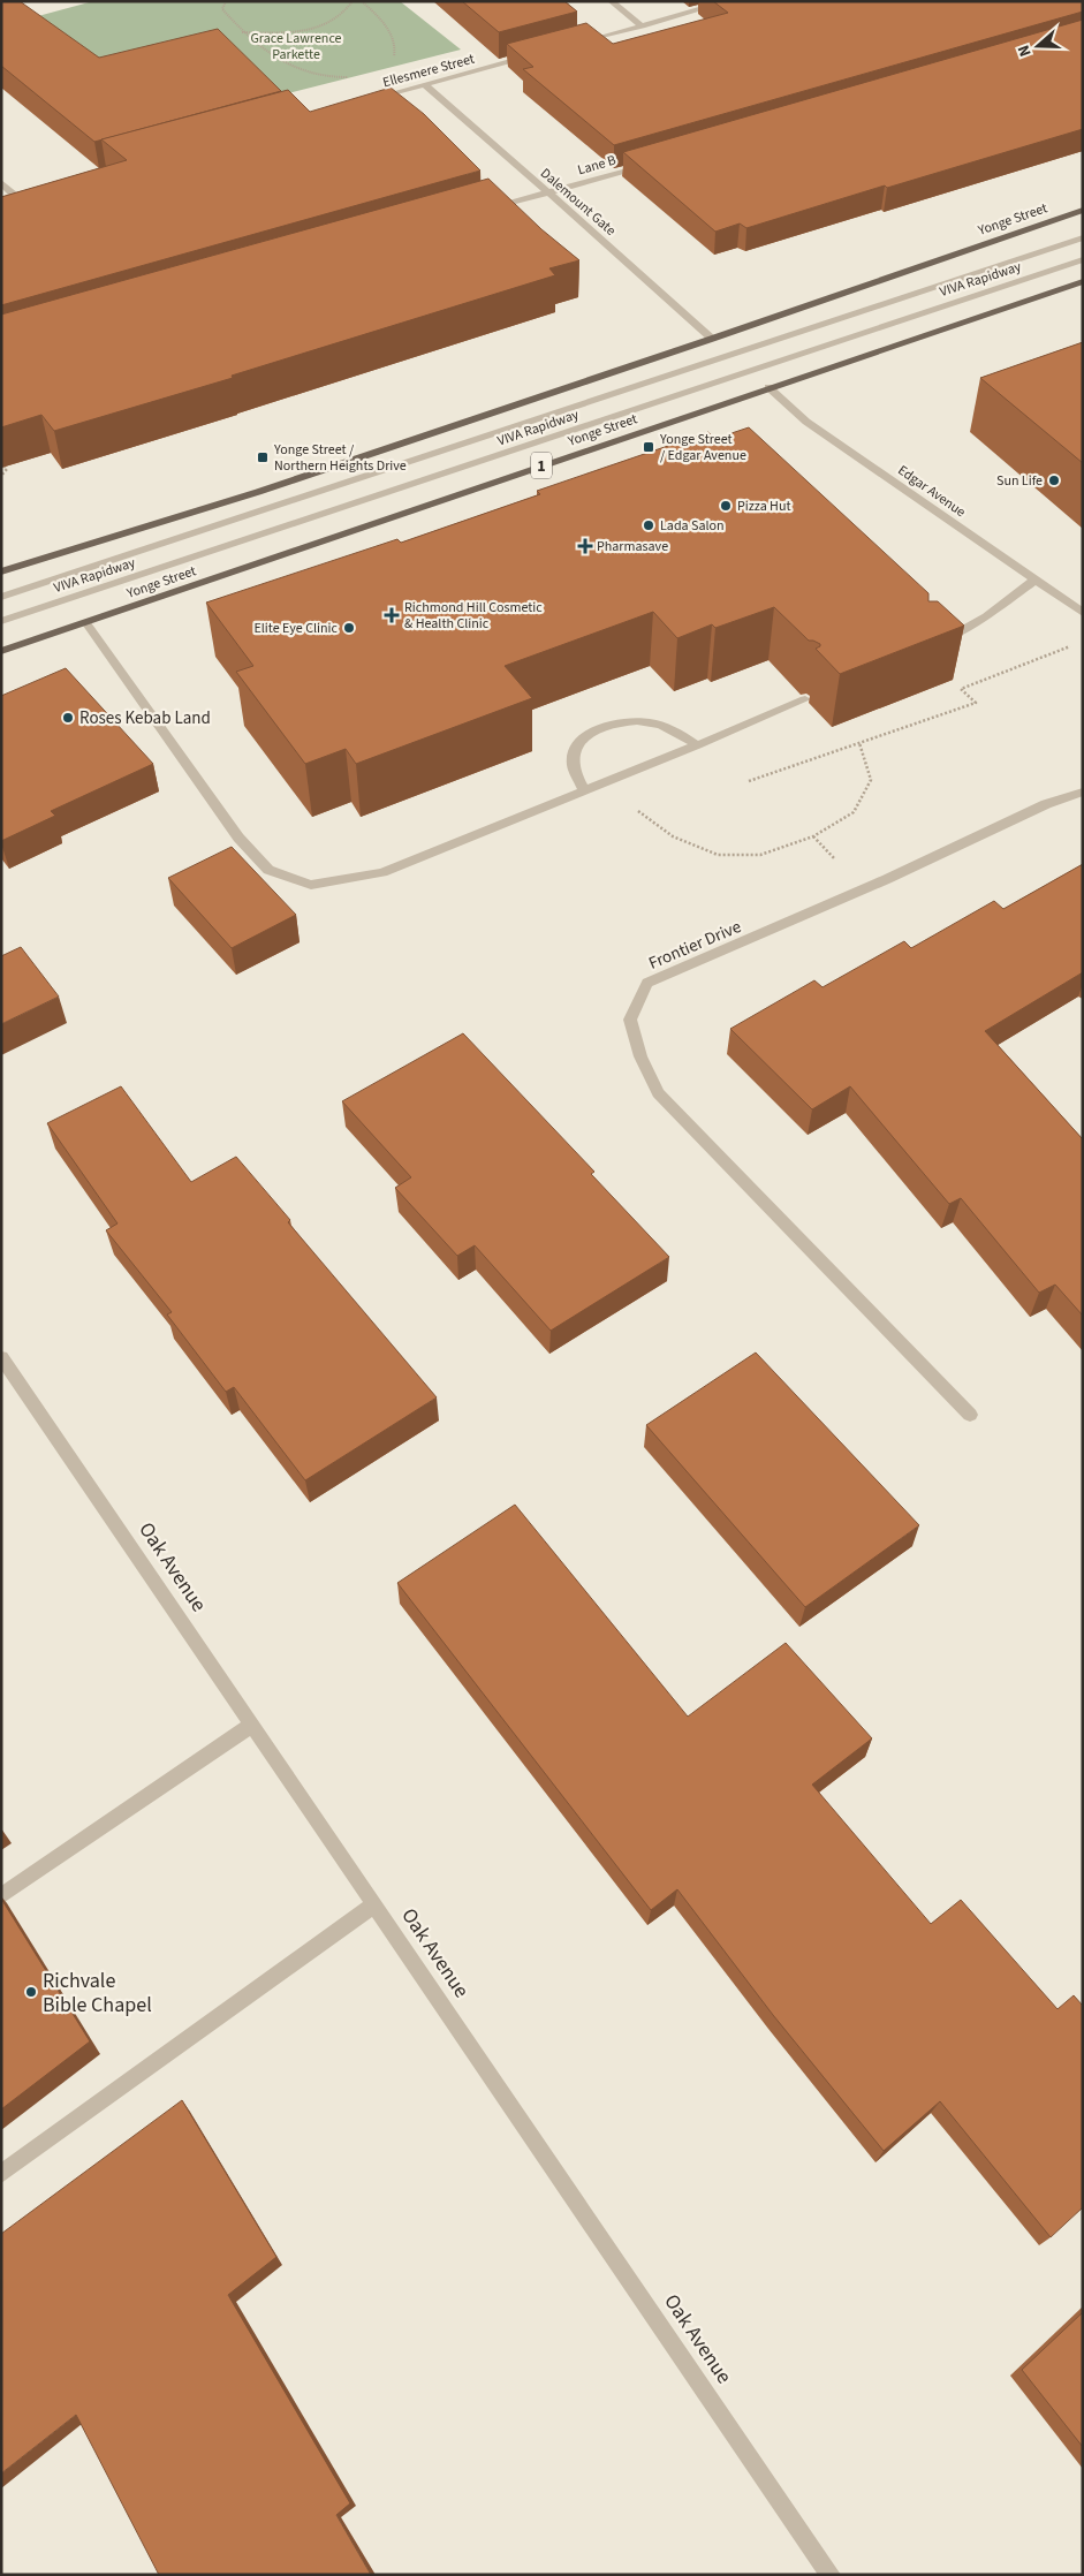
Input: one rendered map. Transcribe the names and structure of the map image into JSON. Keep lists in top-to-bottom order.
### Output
{
  "streets": {
    "main road": ["Yonge Street", "1"],
    "street": [
      "Ellesmere Street",
      "Lane B",
      "Dalemount Gate",
      "VIVA Rapidway",
      "Edgar Avenue",
      "Frontier Drive",
      "Oak Avenue"
    ]
  },
  "crossings": [
    ["Ellesmere Street", "Dalemount Gate"],
    ["Lane B", "Dalemount Gate"],
    ["Dalemount Gate", "Yonge Street"],
    ["Yonge Street", "Edgar Avenue"]
  ],
  "parks": ["Grace Lawrence Parkette"],
  "places": {
    "transit": ["Yonge Street / Edgar Avenue", "Yonge Street / Northern Heights Drive"],
    "other": [
      "Sun Life",
      "Pizza Hut",
      "Lada Salon",
      "Elite Eye Clinic",
      "Roses Kebab Land",
      "Richvale Bible Chapel"
    ],
    "health": ["Pharmasave", "Richmond Hill Cosmetic & Health Clinic"]
  },
  "north": "left"
}
